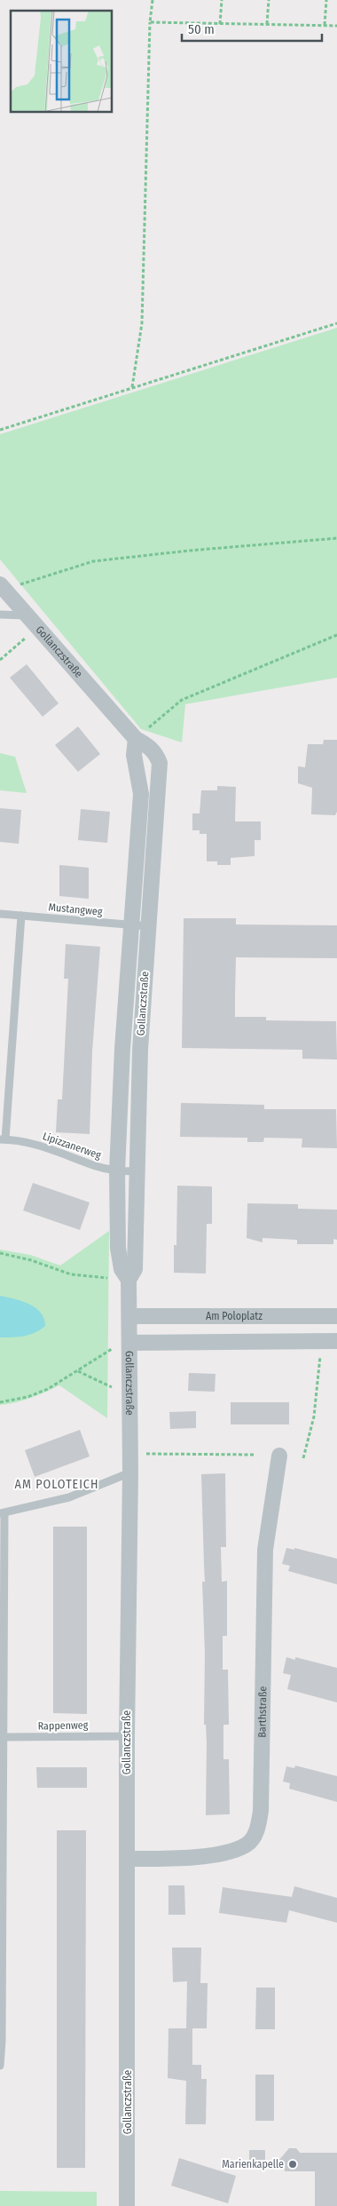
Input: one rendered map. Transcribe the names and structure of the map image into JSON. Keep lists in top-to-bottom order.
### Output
{
  "streets": {
    "street": ["Gollanczstraße", "Am Poloplatz", "Barthstraße"],
    "lane": ["Mustangweg", "Lipizzanerweg", "Rappenweg"]
  },
  "crossings": [
    ["Gollanczstraße", "Mustangweg"],
    ["Gollanczstraße", "Lipizzanerweg"],
    ["Gollanczstraße", "Am Poloplatz"],
    ["Gollanczstraße", "Barthstraße"],
    ["Gollanczstraße", "Rappenweg"]
  ],
  "districts": ["AM POLOTEICH"],
  "places": ["Marienkapelle"],
  "scale_bar": "50 m"
}
